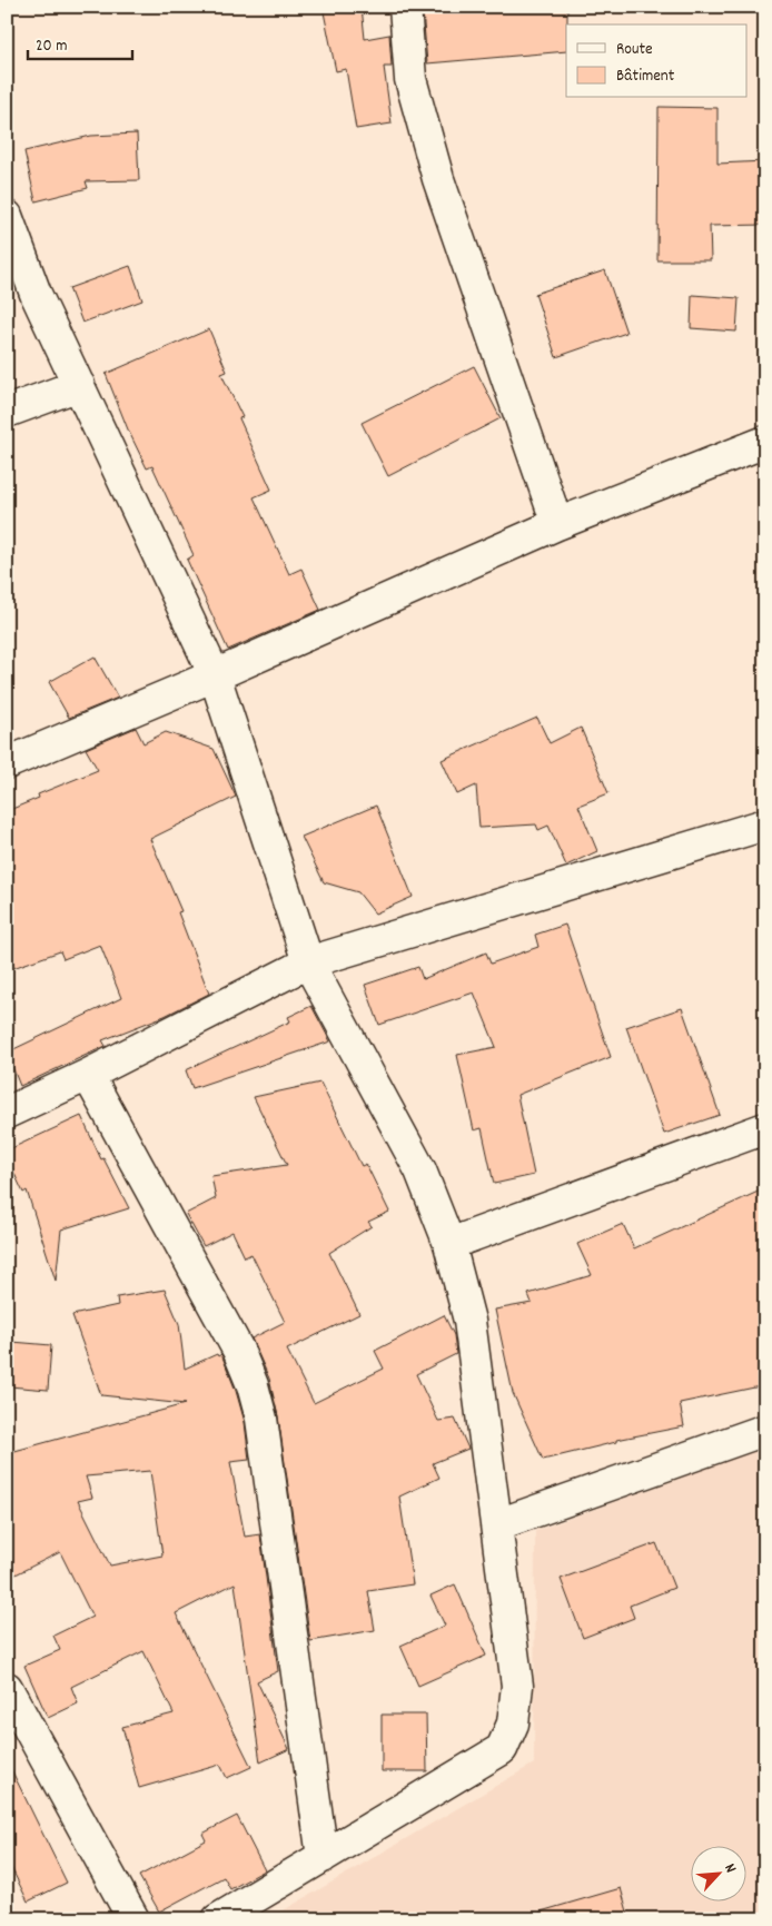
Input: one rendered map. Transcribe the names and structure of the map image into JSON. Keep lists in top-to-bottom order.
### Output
{
  "legend": ["Route", "Bâtiment"],
  "scale_bar": "20 m",
  "north": "top right"
}
